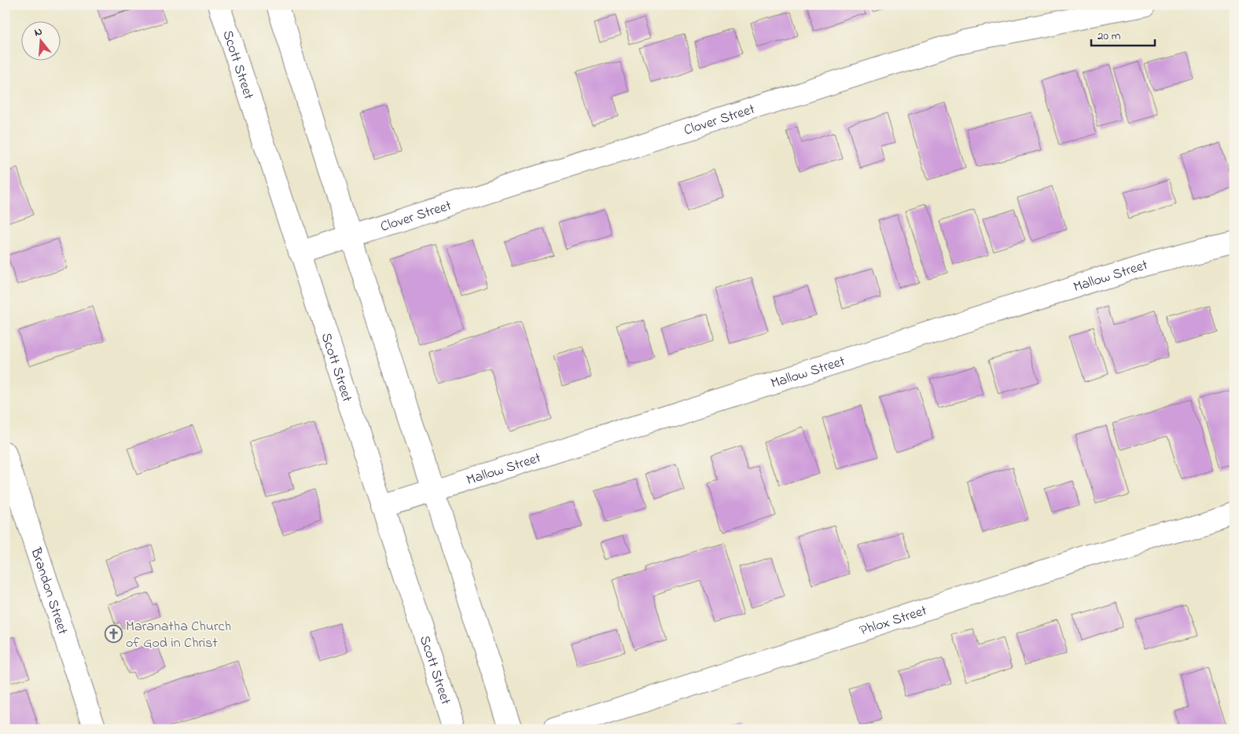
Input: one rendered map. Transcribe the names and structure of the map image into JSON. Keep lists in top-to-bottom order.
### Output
{
  "streets": {
    "street": [
      "Scott Street",
      "Clover Street",
      "Mallow Street",
      "Brandon Street",
      "Phlox Street"
    ]
  },
  "crossings": [
    ["Scott Street", "Clover Street"],
    ["Scott Street", "Mallow Street"]
  ],
  "places": {
    "church": ["Maranatha Church of God in Christ"]
  },
  "scale_bar": "20 m",
  "north": "top"
}
